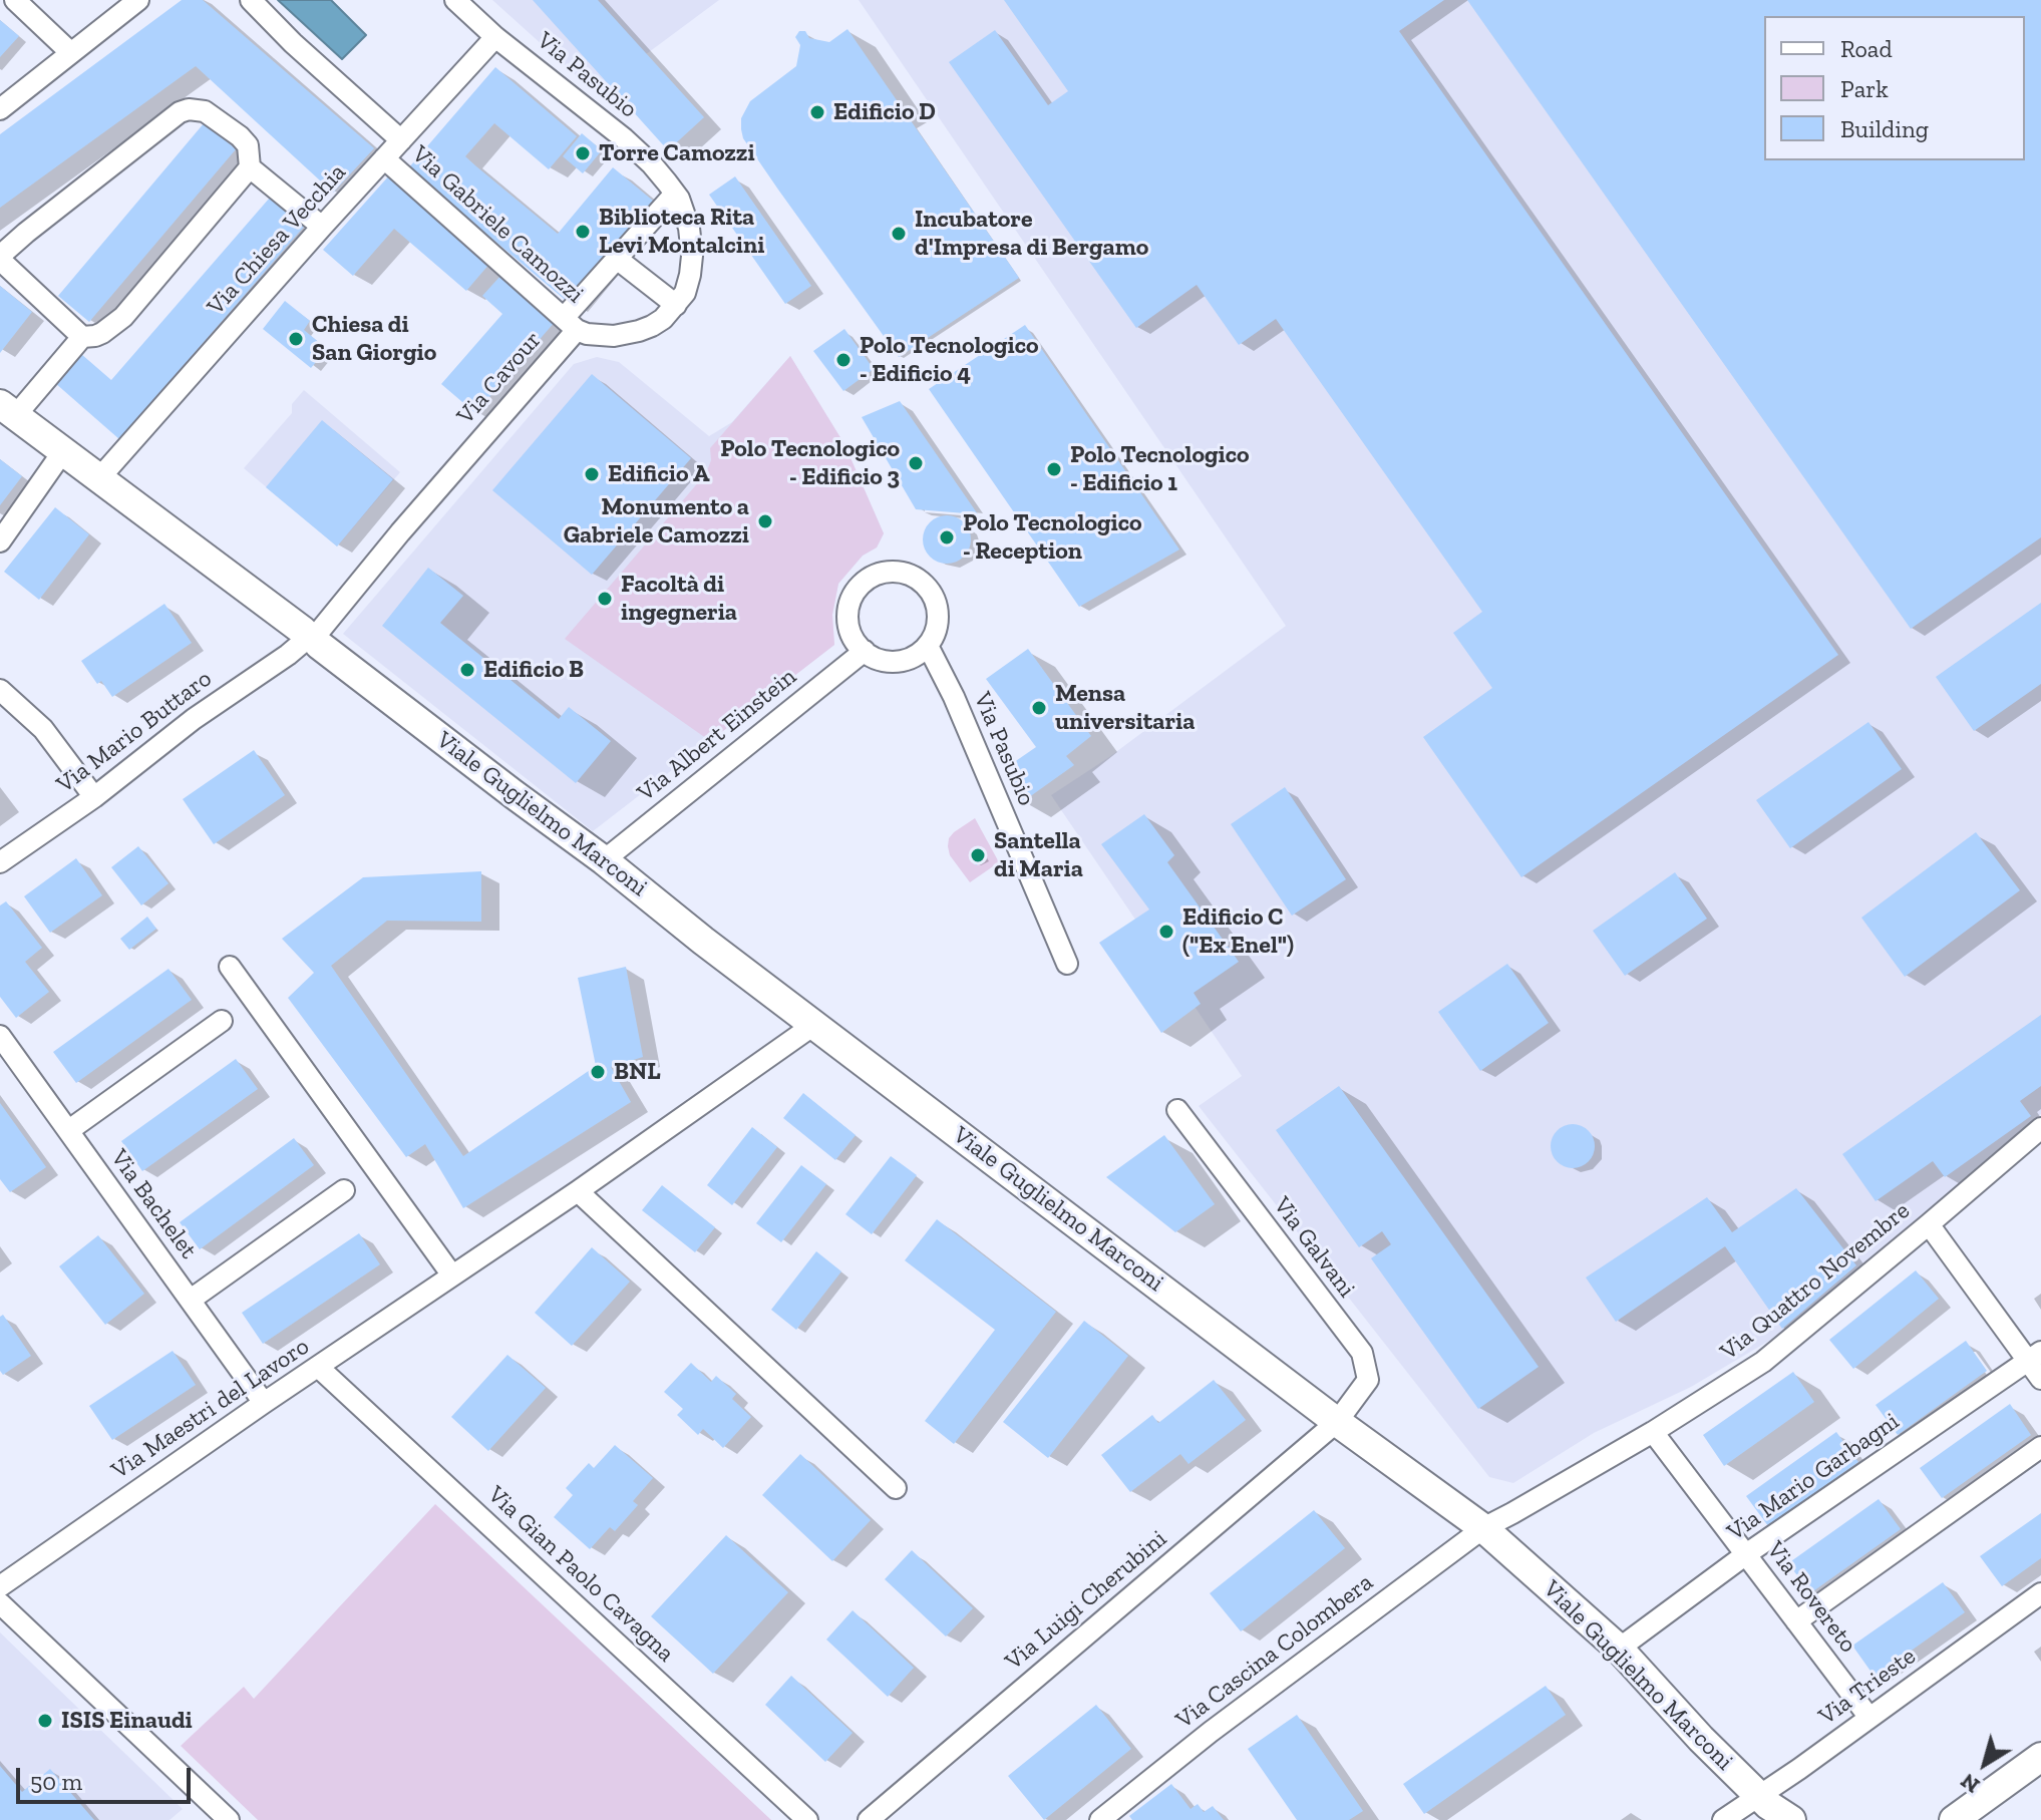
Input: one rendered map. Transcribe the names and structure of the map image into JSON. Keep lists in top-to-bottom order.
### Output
{
  "streets": {
    "street": [
      "Via Pasubio",
      "Via Gabriele Camozzi",
      "Via Chiesa Vecchia",
      "Via Cavour",
      "Via Mario Buttaro",
      "Via Albert Einstein",
      "Viale Guglielmo Marconi",
      "Via Bachelet",
      "Via Galvani",
      "Via Quattro Novembre",
      "Via Maestri del Lavoro",
      "Via Mario Garbagni",
      "Via Gian Paolo Cavagna",
      "Via Rovereto",
      "Via Luigi Cherubini",
      "Via Cascina Colombera",
      "Via Trieste"
    ]
  },
  "crossings": [
    ["Via Pasubio", "Via Chiesa Vecchia"],
    ["Via Pasubio", "Via Albert Einstein"],
    ["Via Gabriele Camozzi", "Via Chiesa Vecchia"],
    ["Via Gabriele Camozzi", "Via Cavour"],
    ["Via Chiesa Vecchia", "Viale Guglielmo Marconi"],
    ["Via Cavour", "Via Mario Buttaro"],
    ["Via Cavour", "Viale Guglielmo Marconi"],
    ["Via Mario Buttaro", "Viale Guglielmo Marconi"],
    ["Via Albert Einstein", "Viale Guglielmo Marconi"],
    ["Viale Guglielmo Marconi", "Via Galvani"],
    ["Viale Guglielmo Marconi", "Via Quattro Novembre"],
    ["Viale Guglielmo Marconi", "Via Maestri del Lavoro"],
    ["Viale Guglielmo Marconi", "Via Mario Garbagni"],
    ["Viale Guglielmo Marconi", "Via Luigi Cherubini"],
    ["Viale Guglielmo Marconi", "Via Cascina Colombera"],
    ["Viale Guglielmo Marconi", "Via Trieste"],
    ["Via Bachelet", "Via Maestri del Lavoro"],
    ["Via Galvani", "Via Luigi Cherubini"],
    ["Via Quattro Novembre", "Via Rovereto"],
    ["Via Quattro Novembre", "Via Cascina Colombera"],
    ["Via Maestri del Lavoro", "Via Gian Paolo Cavagna"],
    ["Via Mario Garbagni", "Via Rovereto"],
    ["Via Rovereto", "Via Trieste"]
  ],
  "places": [
    "Edificio D",
    "Torre Camozzi",
    "Biblioteca Rita Levi Montalcini",
    "Incubatore d'Impresa di Bergamo",
    "Chiesa di San Giorgio",
    "Polo Tecnologico - Edificio 4",
    "Polo Tecnologico - Edificio 3",
    "Polo Tecnologico - Edificio 1",
    "Edificio A",
    "Monumento a Gabriele Camozzi",
    "Polo Tecnologico - Reception",
    "Facoltà di ingegneria",
    "Edificio B",
    "Mensa universitaria",
    "Santella di Maria",
    "Edificio C (\"Ex Enel\")",
    "BNL",
    "ISIS Einaudi"
  ],
  "legend": ["Road", "Park", "Building"],
  "scale_bar": "50 m",
  "north": "bottom left"
}
